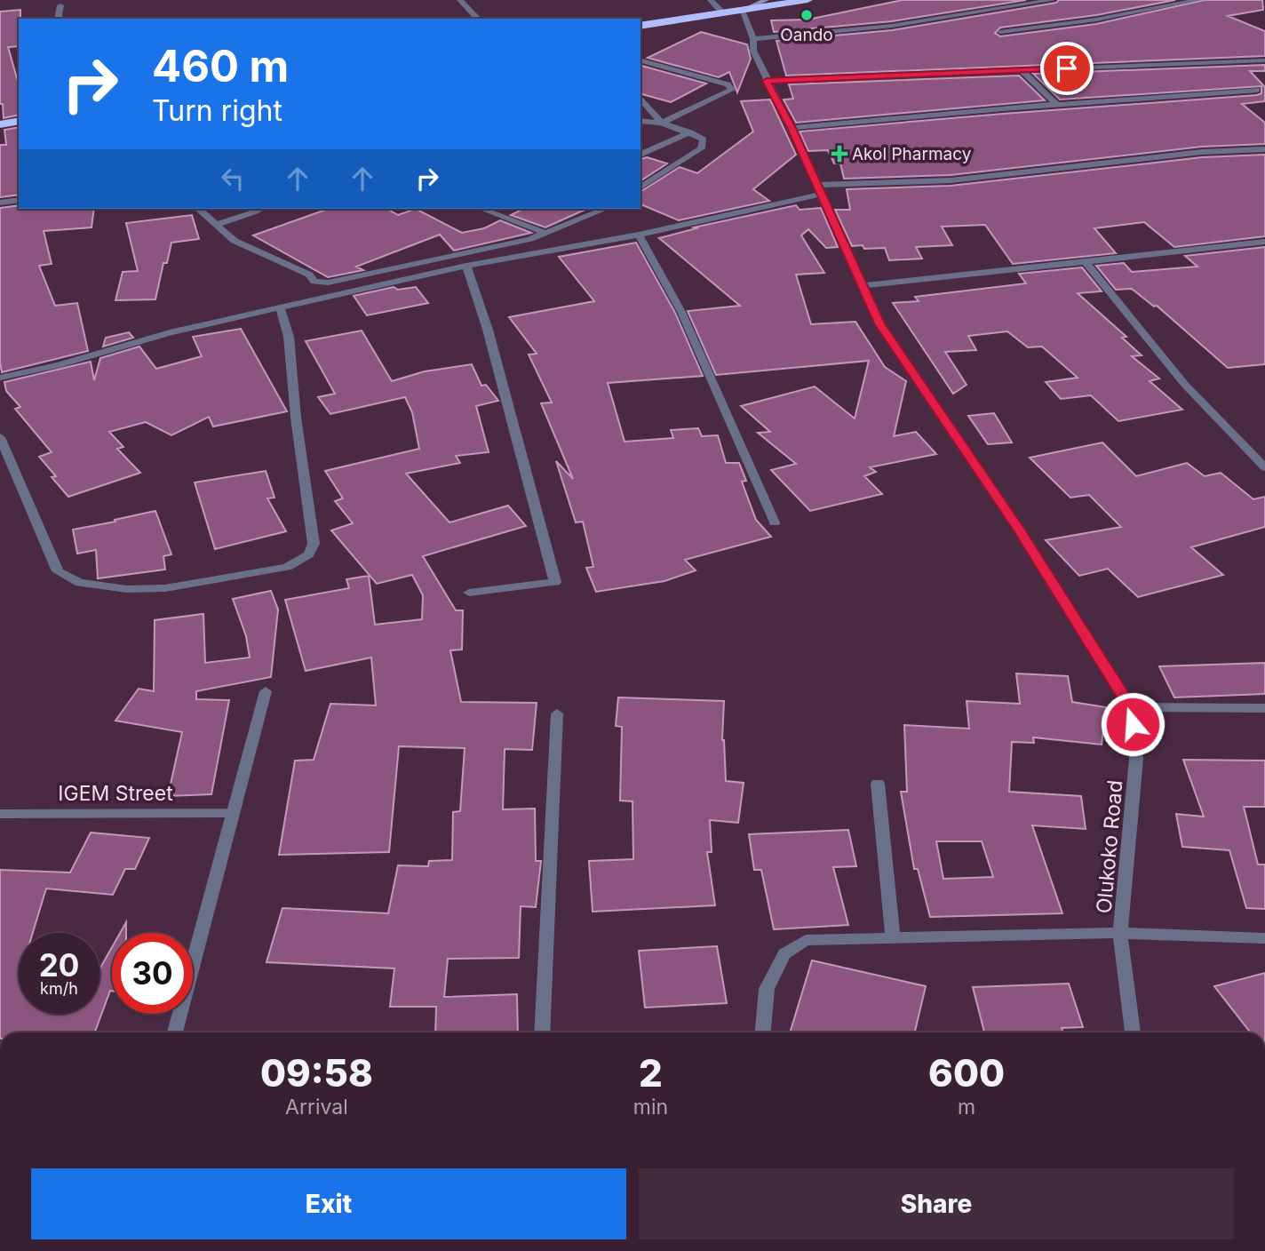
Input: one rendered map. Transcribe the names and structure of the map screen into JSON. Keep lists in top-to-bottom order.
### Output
{
  "streets": {
    "street": ["IGEM Street", "Olukoko Road"]
  },
  "places": {
    "other": ["Oando"],
    "health": ["Akol Pharmacy"]
  },
  "page": {
    "turn": ["460 m", "Turn right"],
    "speed": "20 km/h",
    "limit": "30",
    "eta": [
      "09:58",
      "Arrival",
      "2",
      "min",
      "600",
      "m"
    ],
    "buttons": ["Exit", "Share"]
  }
}
